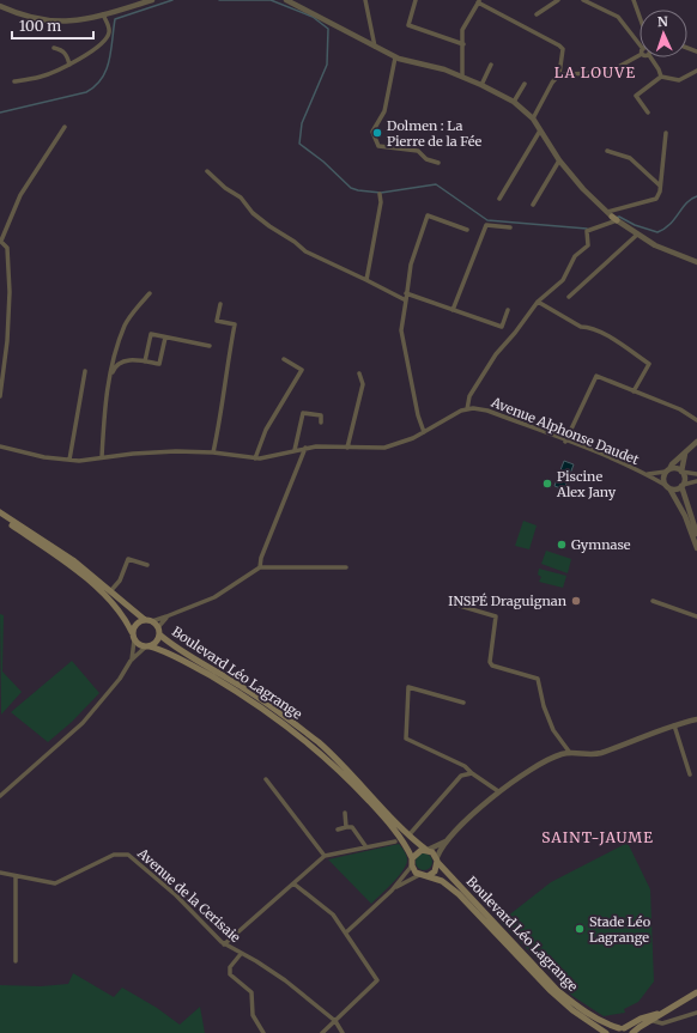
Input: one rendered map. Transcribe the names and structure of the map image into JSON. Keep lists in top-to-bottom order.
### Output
{
  "streets": {
    "main road": ["Boulevard Léo Lagrange"],
    "street": ["Avenue Alphonse Daudet", "Avenue de la Cerisaie"]
  },
  "districts": ["LA LOUVE", "SAINT-JAUME"],
  "places": [
    "Dolmen : La Pierre de la Fée",
    "Piscine Alex Jany",
    "Gymnase",
    "INSPÉ Draguignan",
    "Stade Léo Lagrange"
  ],
  "scale_bar": "100 m",
  "north": "top"
}
